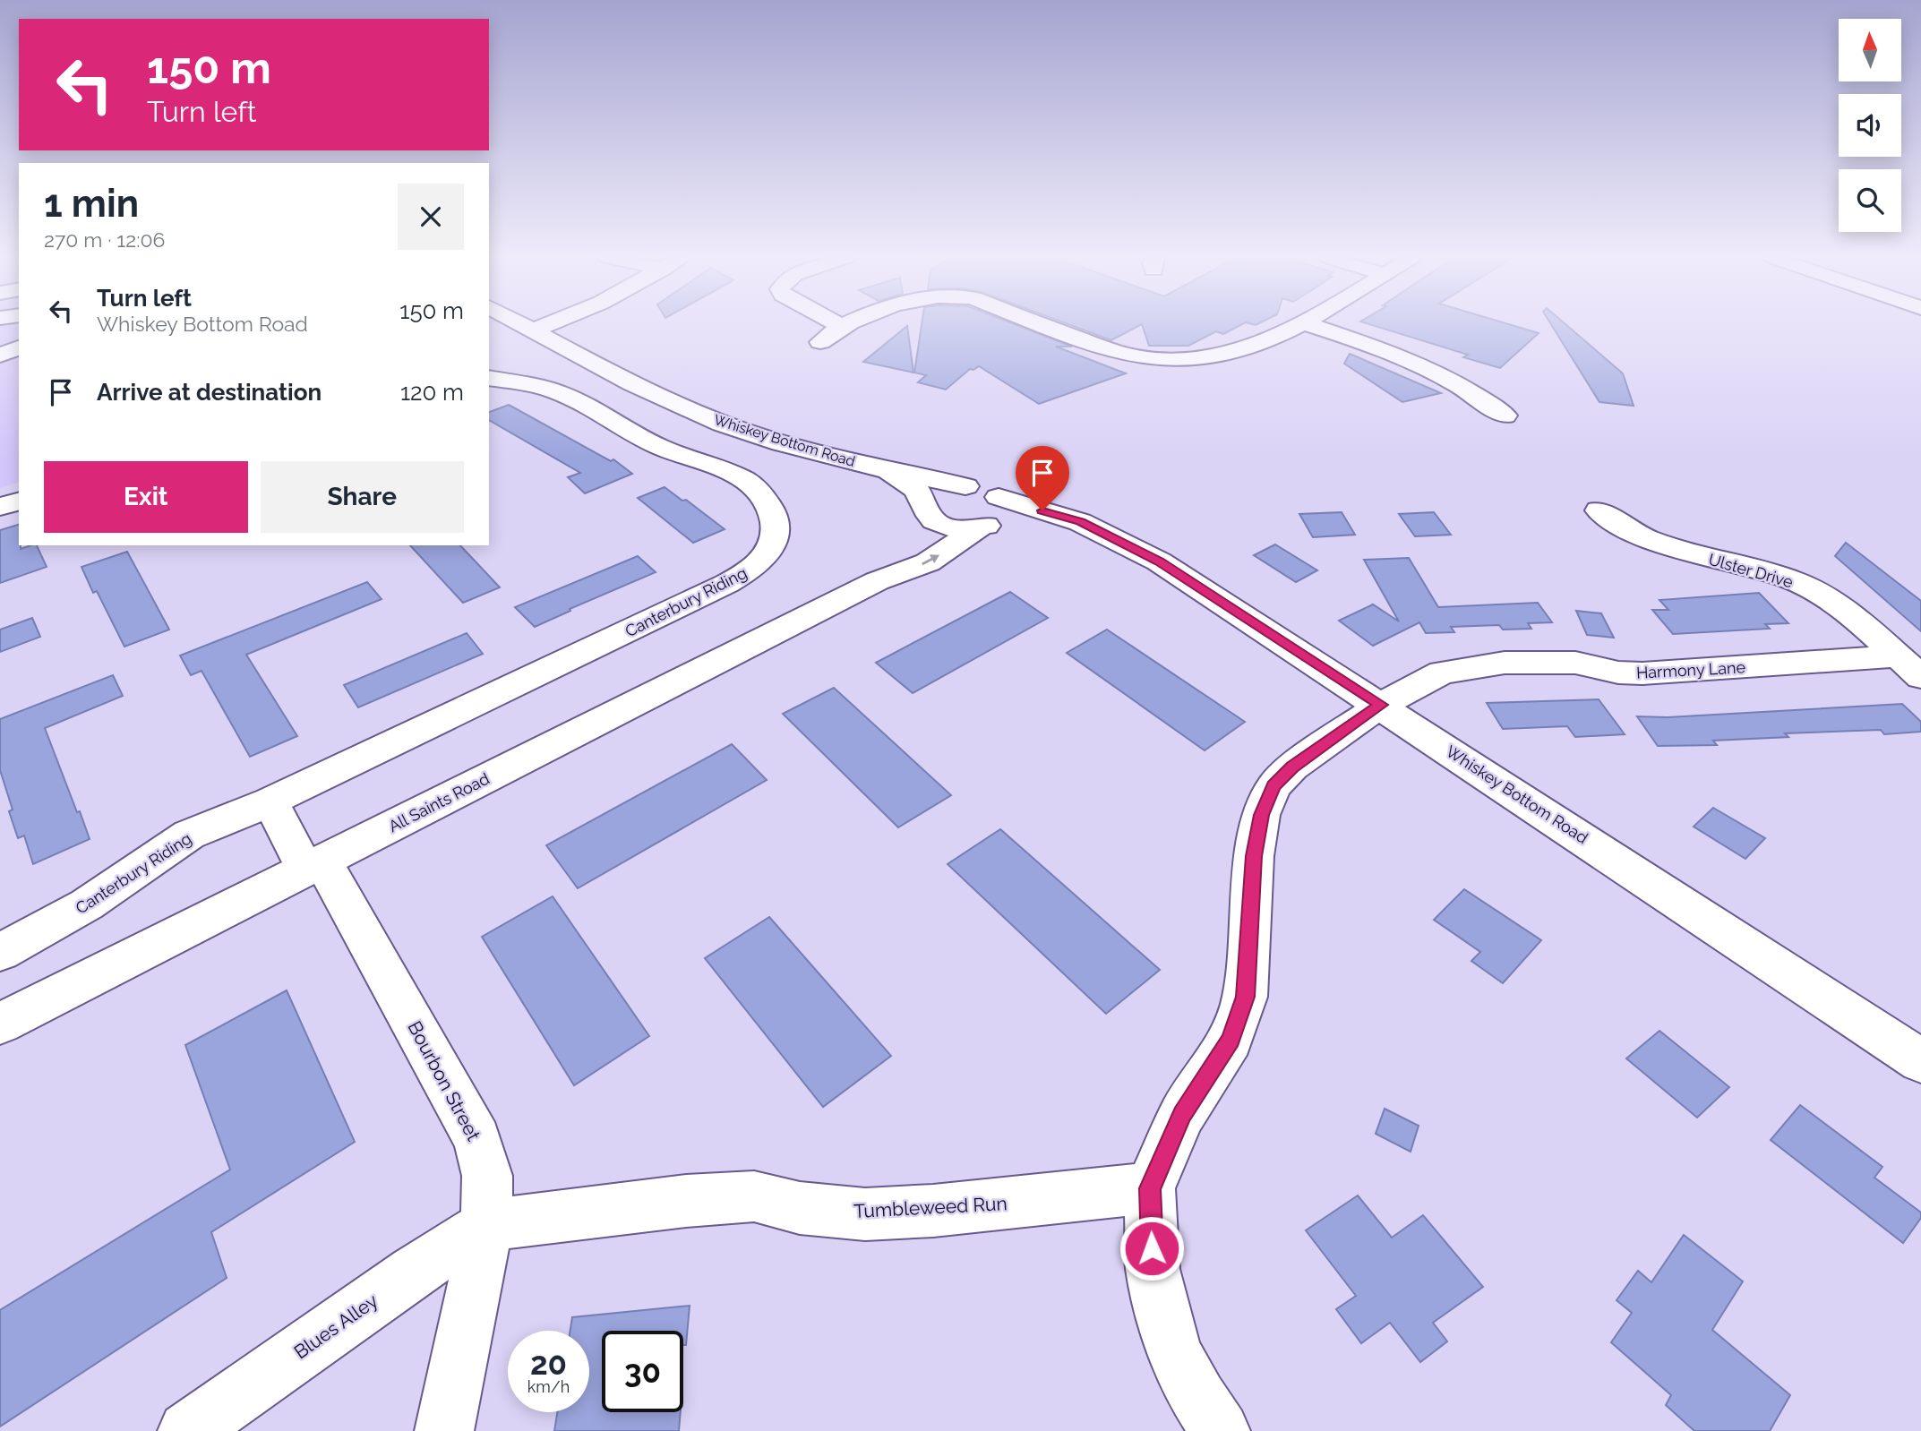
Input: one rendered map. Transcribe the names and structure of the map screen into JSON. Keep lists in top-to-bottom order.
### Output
{
  "streets": {
    "street": [
      "Whiskey Bottom Road",
      "Ulster Drive",
      "Canterbury Riding",
      "Harmony Lane",
      "All Saints Road",
      "Bourbon Street",
      "Tumbleweed Run",
      "Blues Alley"
    ]
  },
  "crossings": [
    ["Whiskey Bottom Road", "Harmony Lane"],
    ["Whiskey Bottom Road", "All Saints Road"],
    ["Ulster Drive", "Harmony Lane"],
    ["Harmony Lane", "Tumbleweed Run"],
    ["All Saints Road", "Bourbon Street"],
    ["Bourbon Street", "Tumbleweed Run"],
    ["Bourbon Street", "Blues Alley"],
    ["Tumbleweed Run", "Blues Alley"]
  ],
  "north": "top",
  "page": {
    "turn": ["150 m", "Turn left"],
    "heading": ["1 min", "270 m · 12:06"],
    "list": [
      {
        "name": "Turn left",
        "note": "Whiskey Bottom Road",
        "value": "150 m"
      },
      {
        "name": "Arrive at destination",
        "value": "120 m"
      }
    ],
    "buttons": ["Exit", "Share"],
    "speed": "20 km/h",
    "limit": "30"
  }
}
